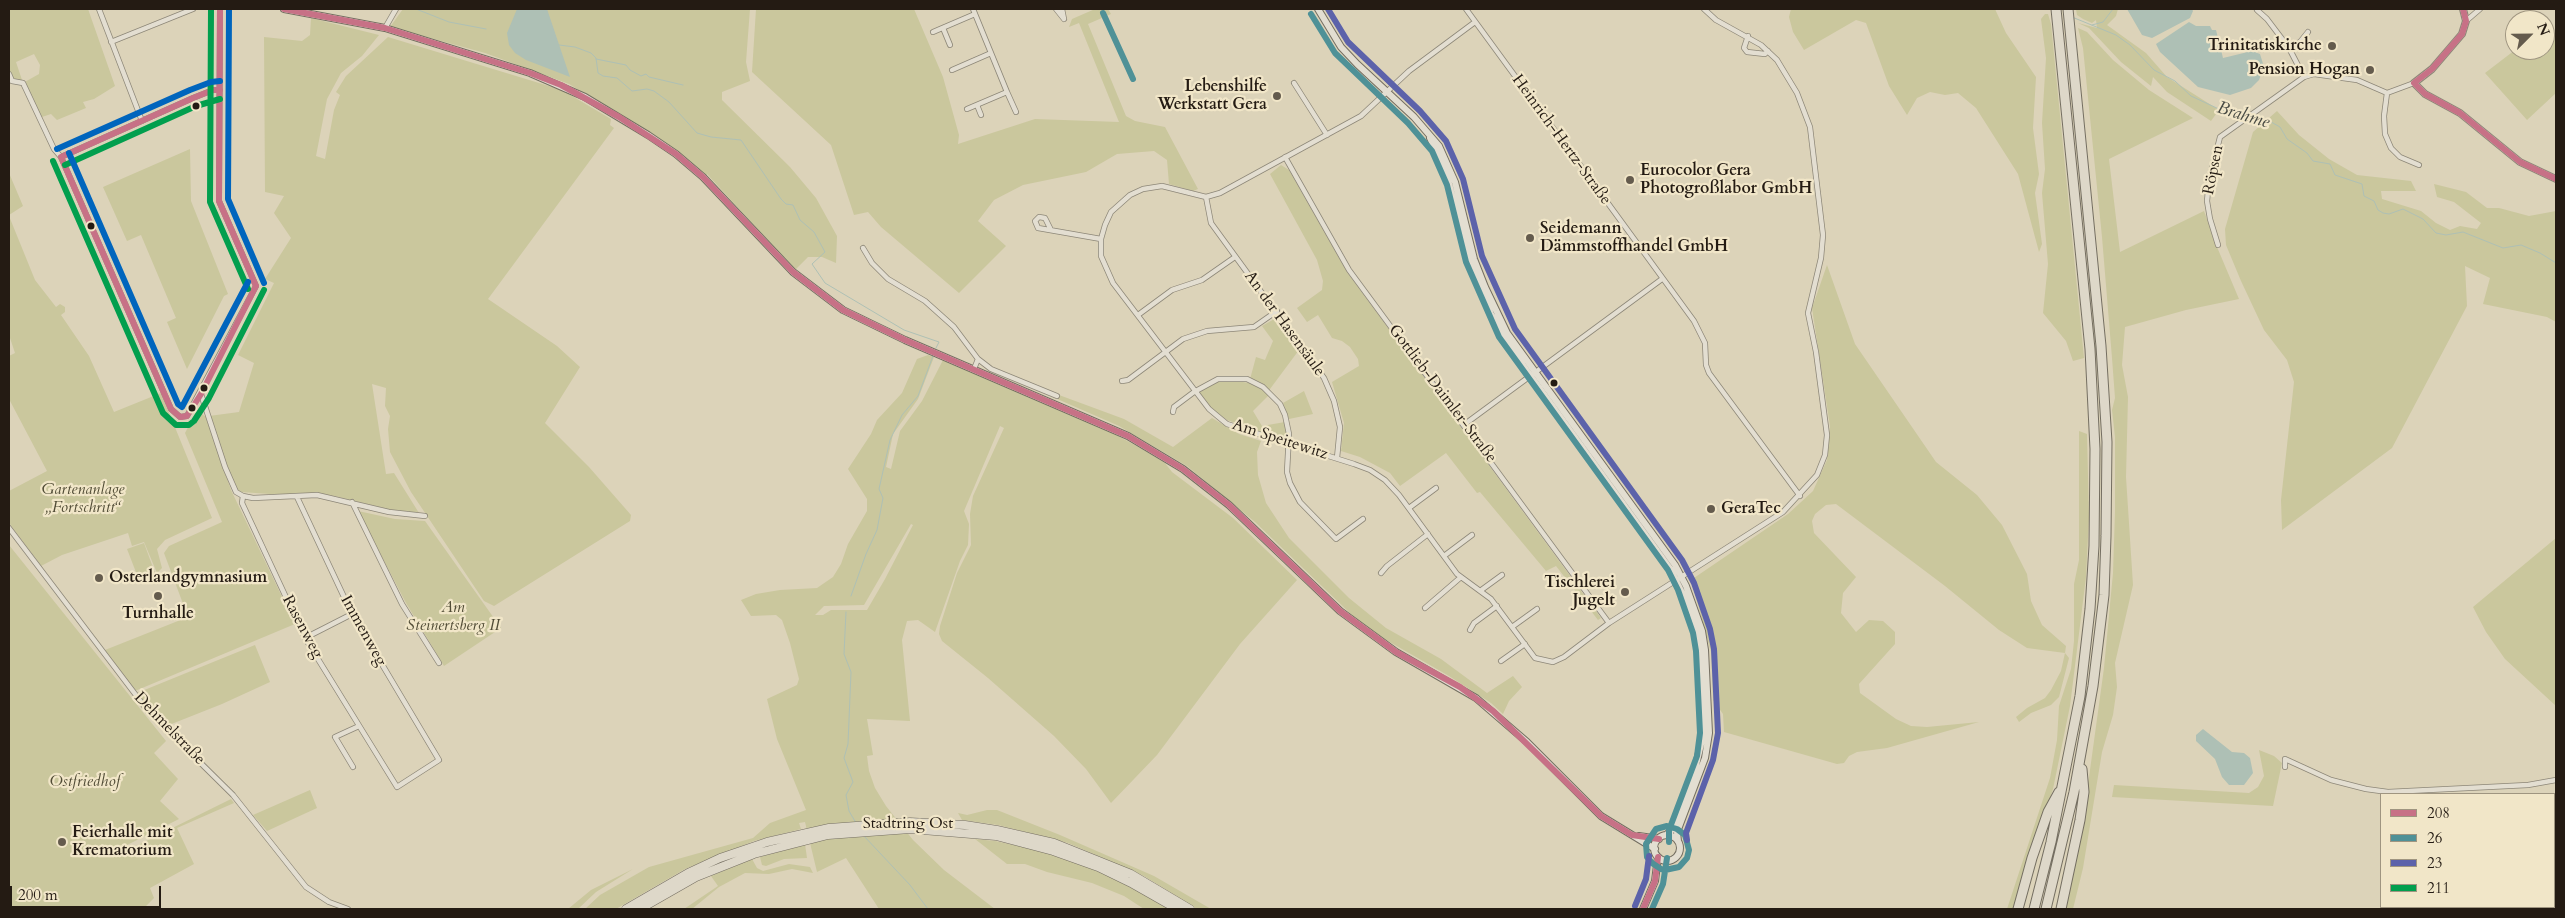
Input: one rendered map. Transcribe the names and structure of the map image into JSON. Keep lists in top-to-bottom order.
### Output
{
  "streets": {
    "highway": ["Stadtring Ost"],
    "street": [
      "Heinrich-Hertz-Straße",
      "Röpsen",
      "An der Hasensäule",
      "Gottlieb-Daimler-Straße",
      "Am Speitewitz",
      "Rasenweg",
      "Immenweg",
      "Dehmelstraße"
    ]
  },
  "crossings": [
    ["Heinrich-Hertz-Straße", "Am Speitewitz"],
    ["An der Hasensäule", "Am Speitewitz"],
    ["Gottlieb-Daimler-Straße", "Am Speitewitz"],
    ["Rasenweg", "Immenweg"]
  ],
  "water": ["Brahme"],
  "parks": ["Gartenanlage „Fortschritt“", "Am Steinertsberg II", "Ostfriedhof"],
  "places": [
    "Trinitatiskirche",
    "Pension Hogan",
    "Lebenshilfe Werkstatt Gera",
    "Eurocolor Gera Photogroßlabor GmbH",
    "Seidemann Dämmstoffhandel GmbH",
    "GeraTec",
    "Osterlandgymnasium",
    "Tischlerei Jugelt",
    "Turnhalle",
    "Feierhalle mit Krematorium"
  ],
  "lines": [
    "transit line 208",
    "transit line 23",
    "transit line 211",
    "transit line 26"
  ],
  "legend": [
    "208",
    "26",
    "23",
    "211"
  ],
  "scale_bar": "200 m",
  "north": "top right"
}
